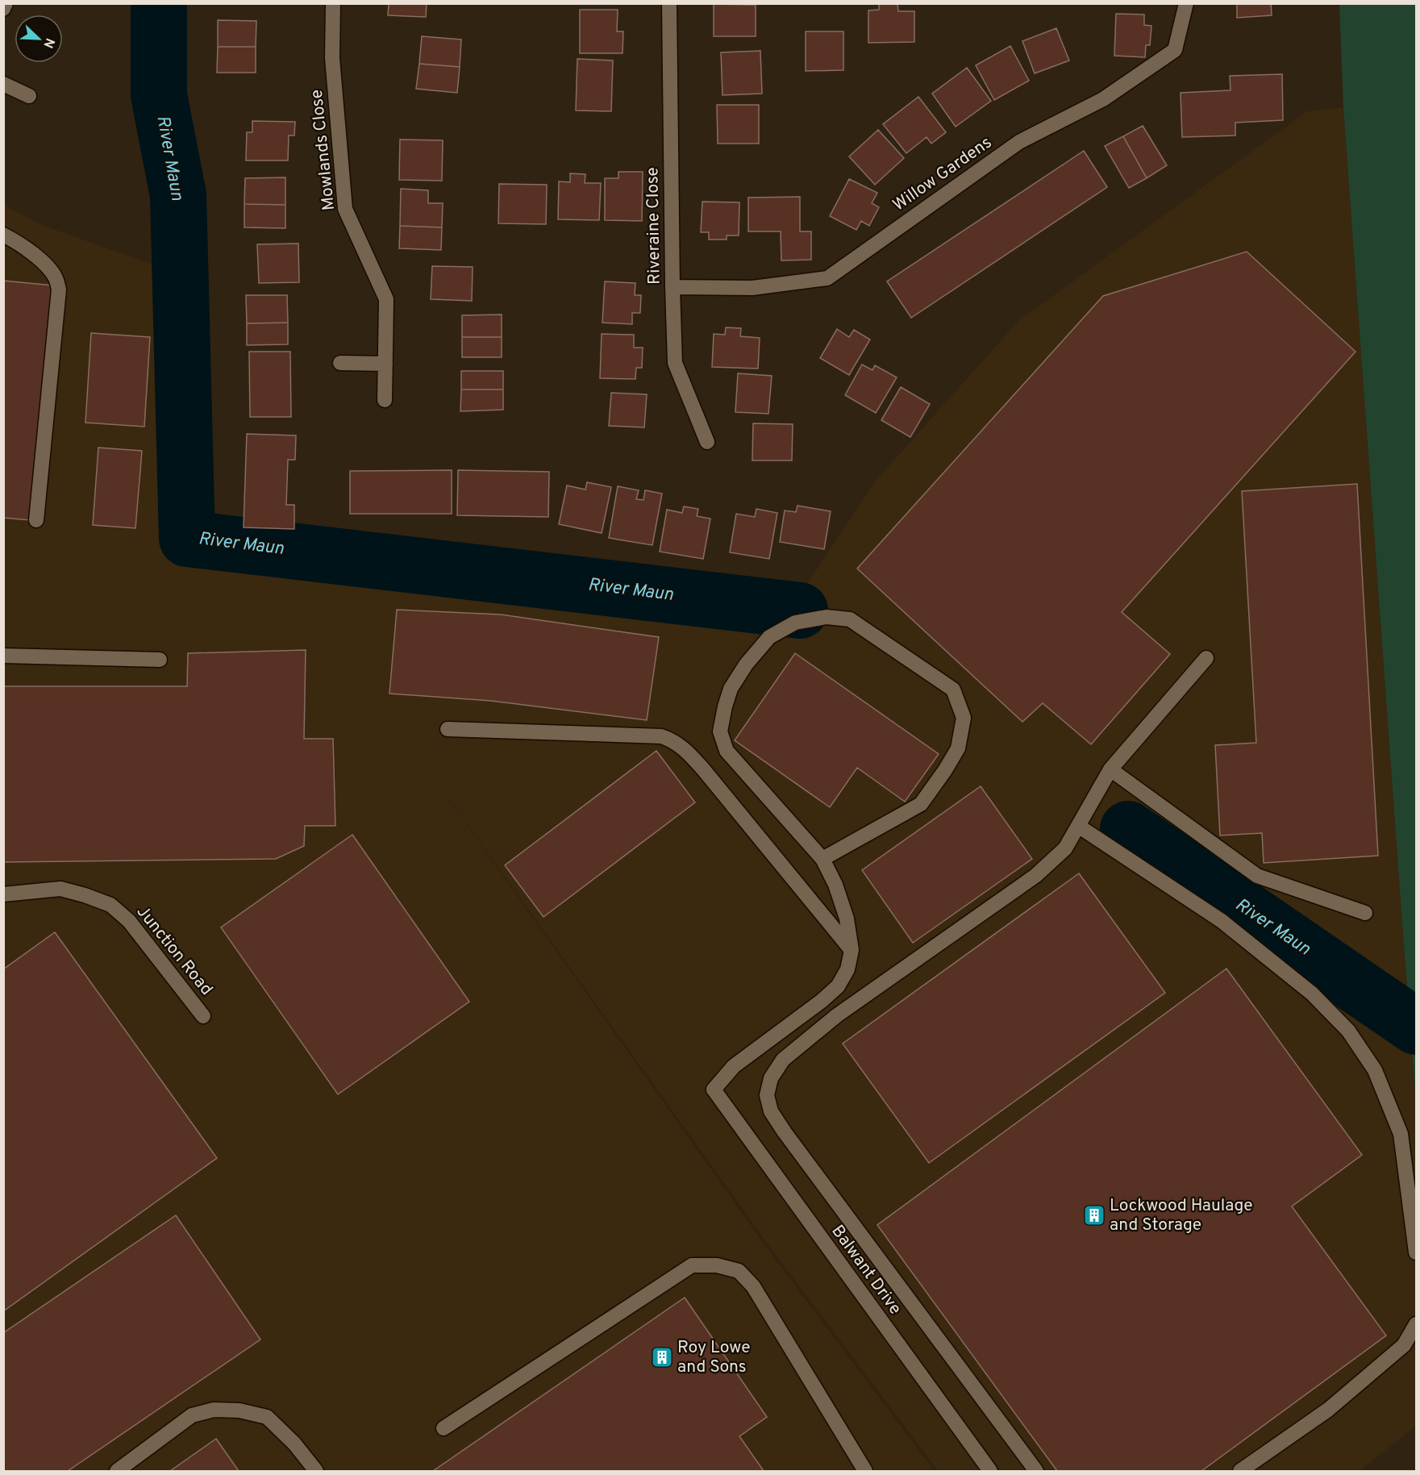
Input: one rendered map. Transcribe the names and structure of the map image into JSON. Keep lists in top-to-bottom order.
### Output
{
  "streets": {
    "street": [
      "Mowlands Close",
      "Willow Gardens",
      "Riveraine Close",
      "Junction Road",
      "Balwant Drive"
    ]
  },
  "crossings": [
    ["Willow Gardens", "Riveraine Close"]
  ],
  "water": ["River Maun"],
  "places": {
    "building": ["Lockwood Haulage and Storage", "Roy Lowe and Sons"]
  },
  "north": "bottom right"
}
